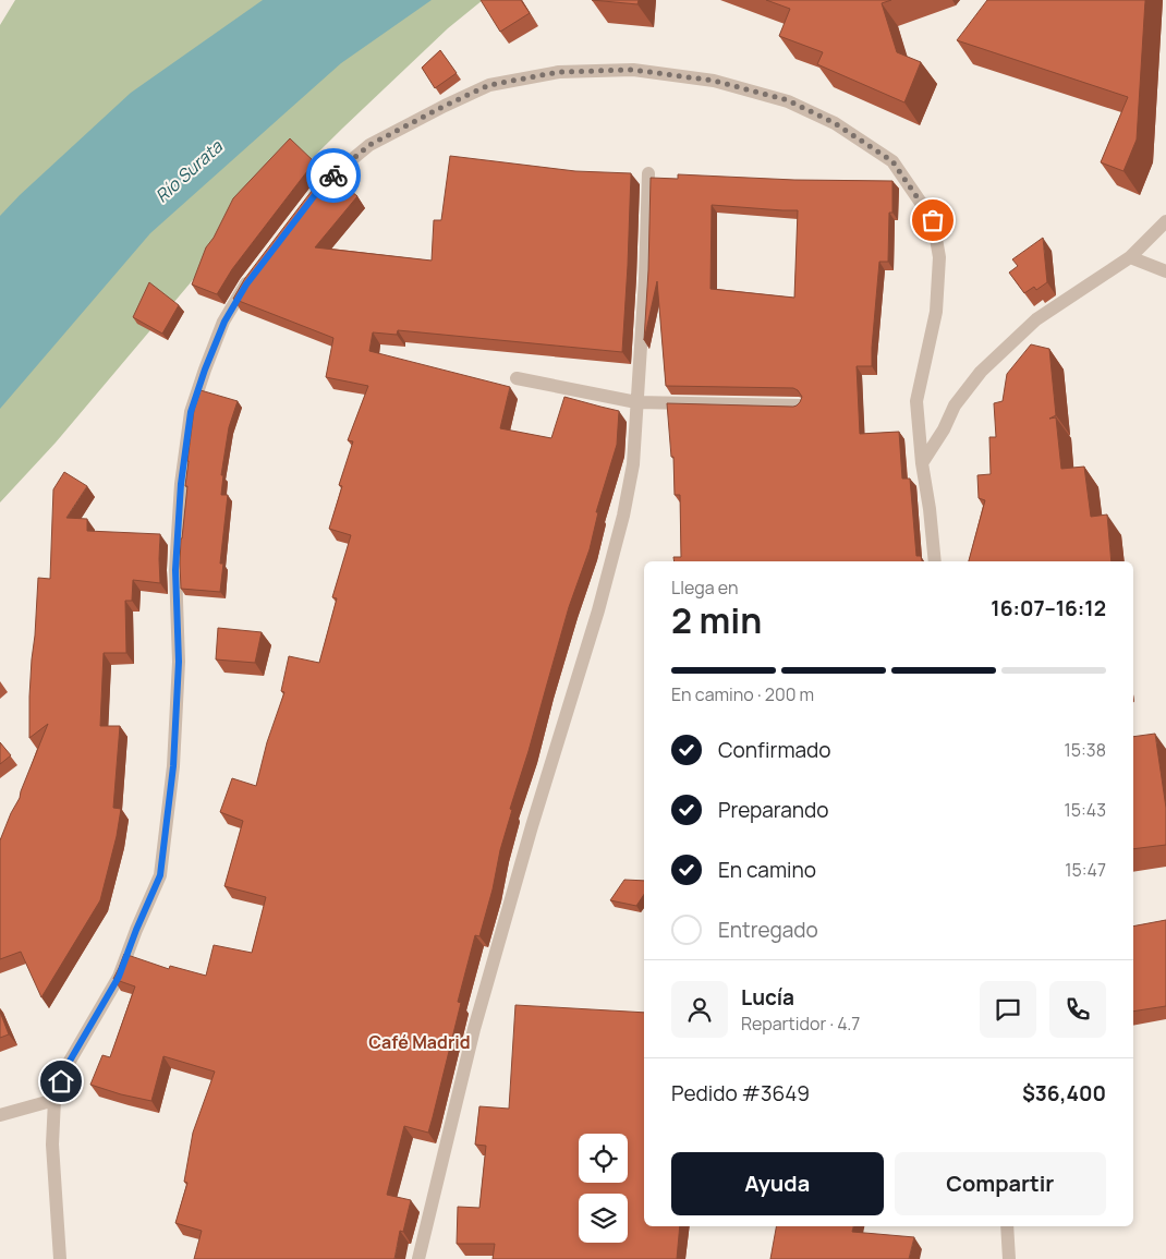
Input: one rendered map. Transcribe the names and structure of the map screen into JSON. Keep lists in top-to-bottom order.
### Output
{
  "districts": ["Café Madrid"],
  "water": ["Río Surata"],
  "page": {
    "heading": ["2 min", "Llega en", "16:07–16:12"],
    "panel": [
      "Lucía",
      "Repartidor · 4.7",
      "Pedido #3649",
      "$36,400"
    ],
    "bar": "En camino · 200 m",
    "list": [
      ["Confirmado", "15:38"],
      ["Preparando", "15:43"],
      ["En camino", "15:47"],
      "Entregado"
    ],
    "buttons": ["Ayuda", "Compartir"]
  }
}
